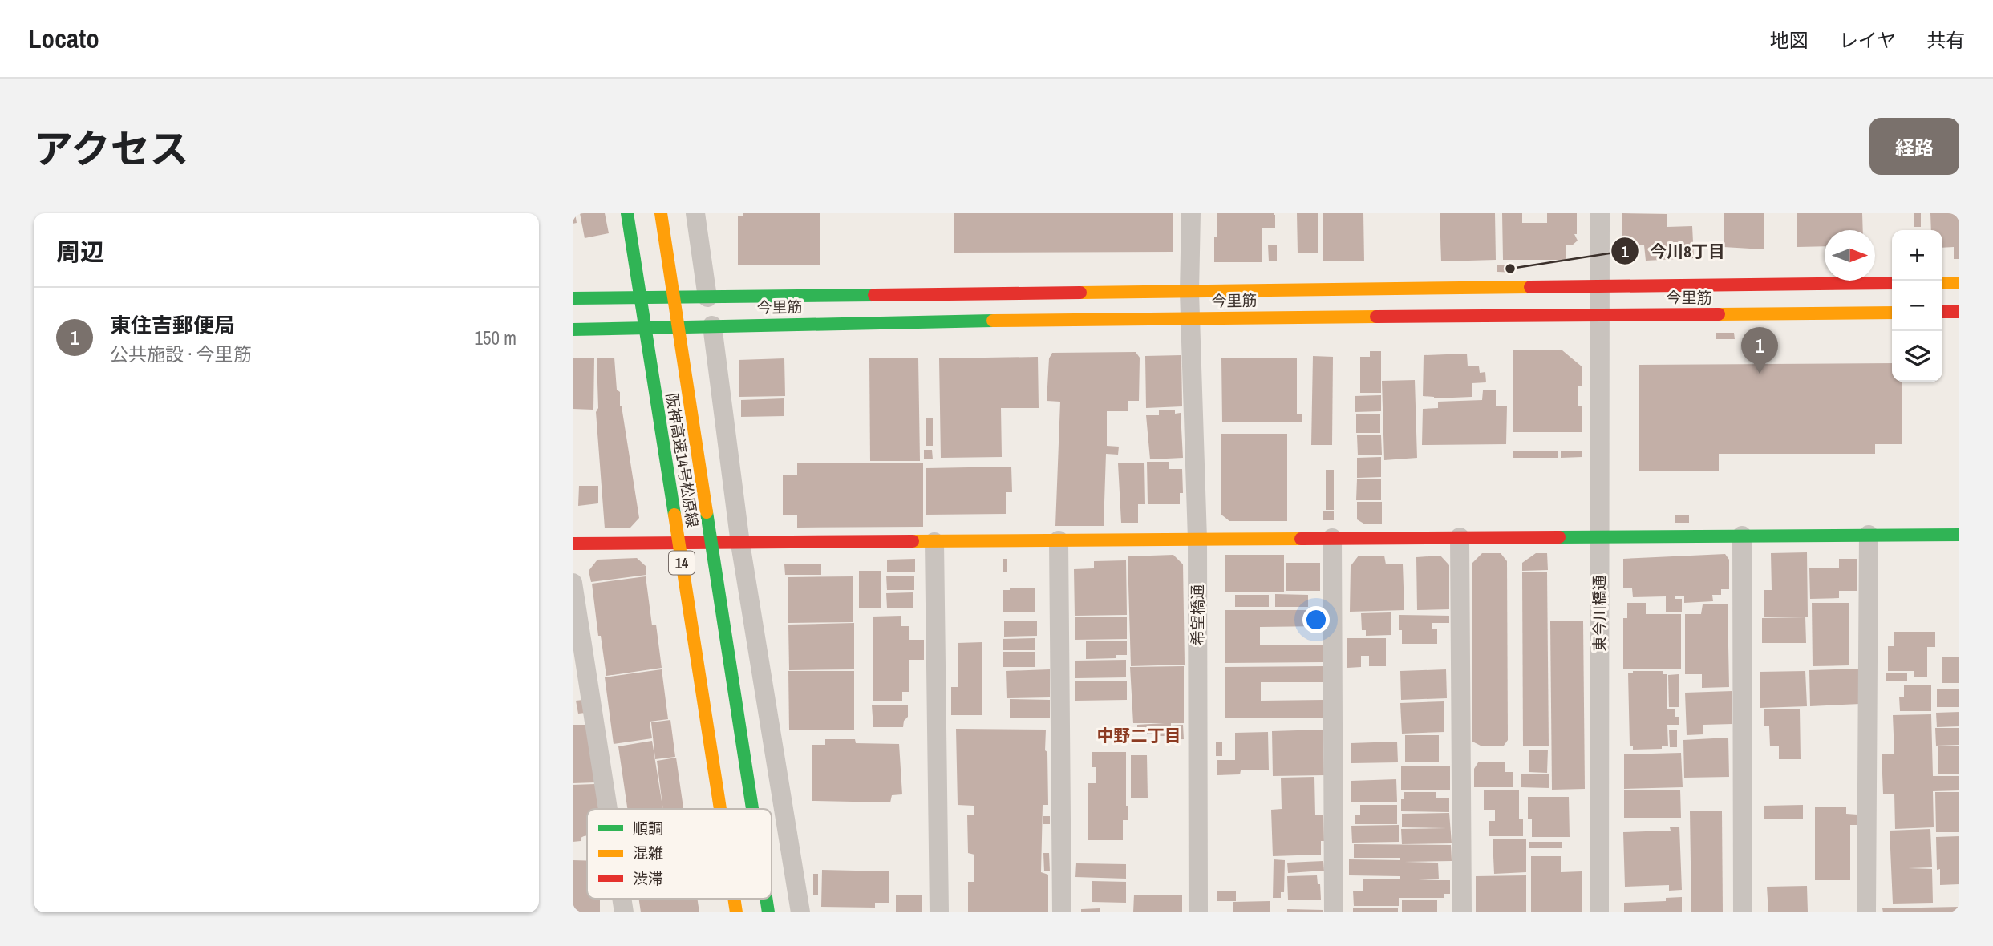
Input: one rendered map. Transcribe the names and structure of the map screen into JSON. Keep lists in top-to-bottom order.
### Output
{
  "streets": {
    "main road": ["今里筋", "阪神高速14号松原線", "14"],
    "street": ["東今川橋通", "希望橋通"]
  },
  "crossings": [
    ["今里筋", "東今川橋通"],
    ["今里筋", "希望橋通"]
  ],
  "districts": ["中野二丁目"],
  "places": ["今川8丁目"],
  "legend": ["順調", "混雑", "渋滞"],
  "north": "right",
  "page": {
    "header": "Locato",
    "nav": ["地図", "レイヤ", "共有"],
    "title": "アクセス",
    "buttons": "経路",
    "heading": "周辺",
    "map_buttons": ["+", "−"],
    "list": [
      {
        "mark": "1",
        "name": "東住吉郵便局",
        "note": "公共施設 · 今里筋",
        "value": "150 m"
      }
    ],
    "pins": "1"
  }
}
